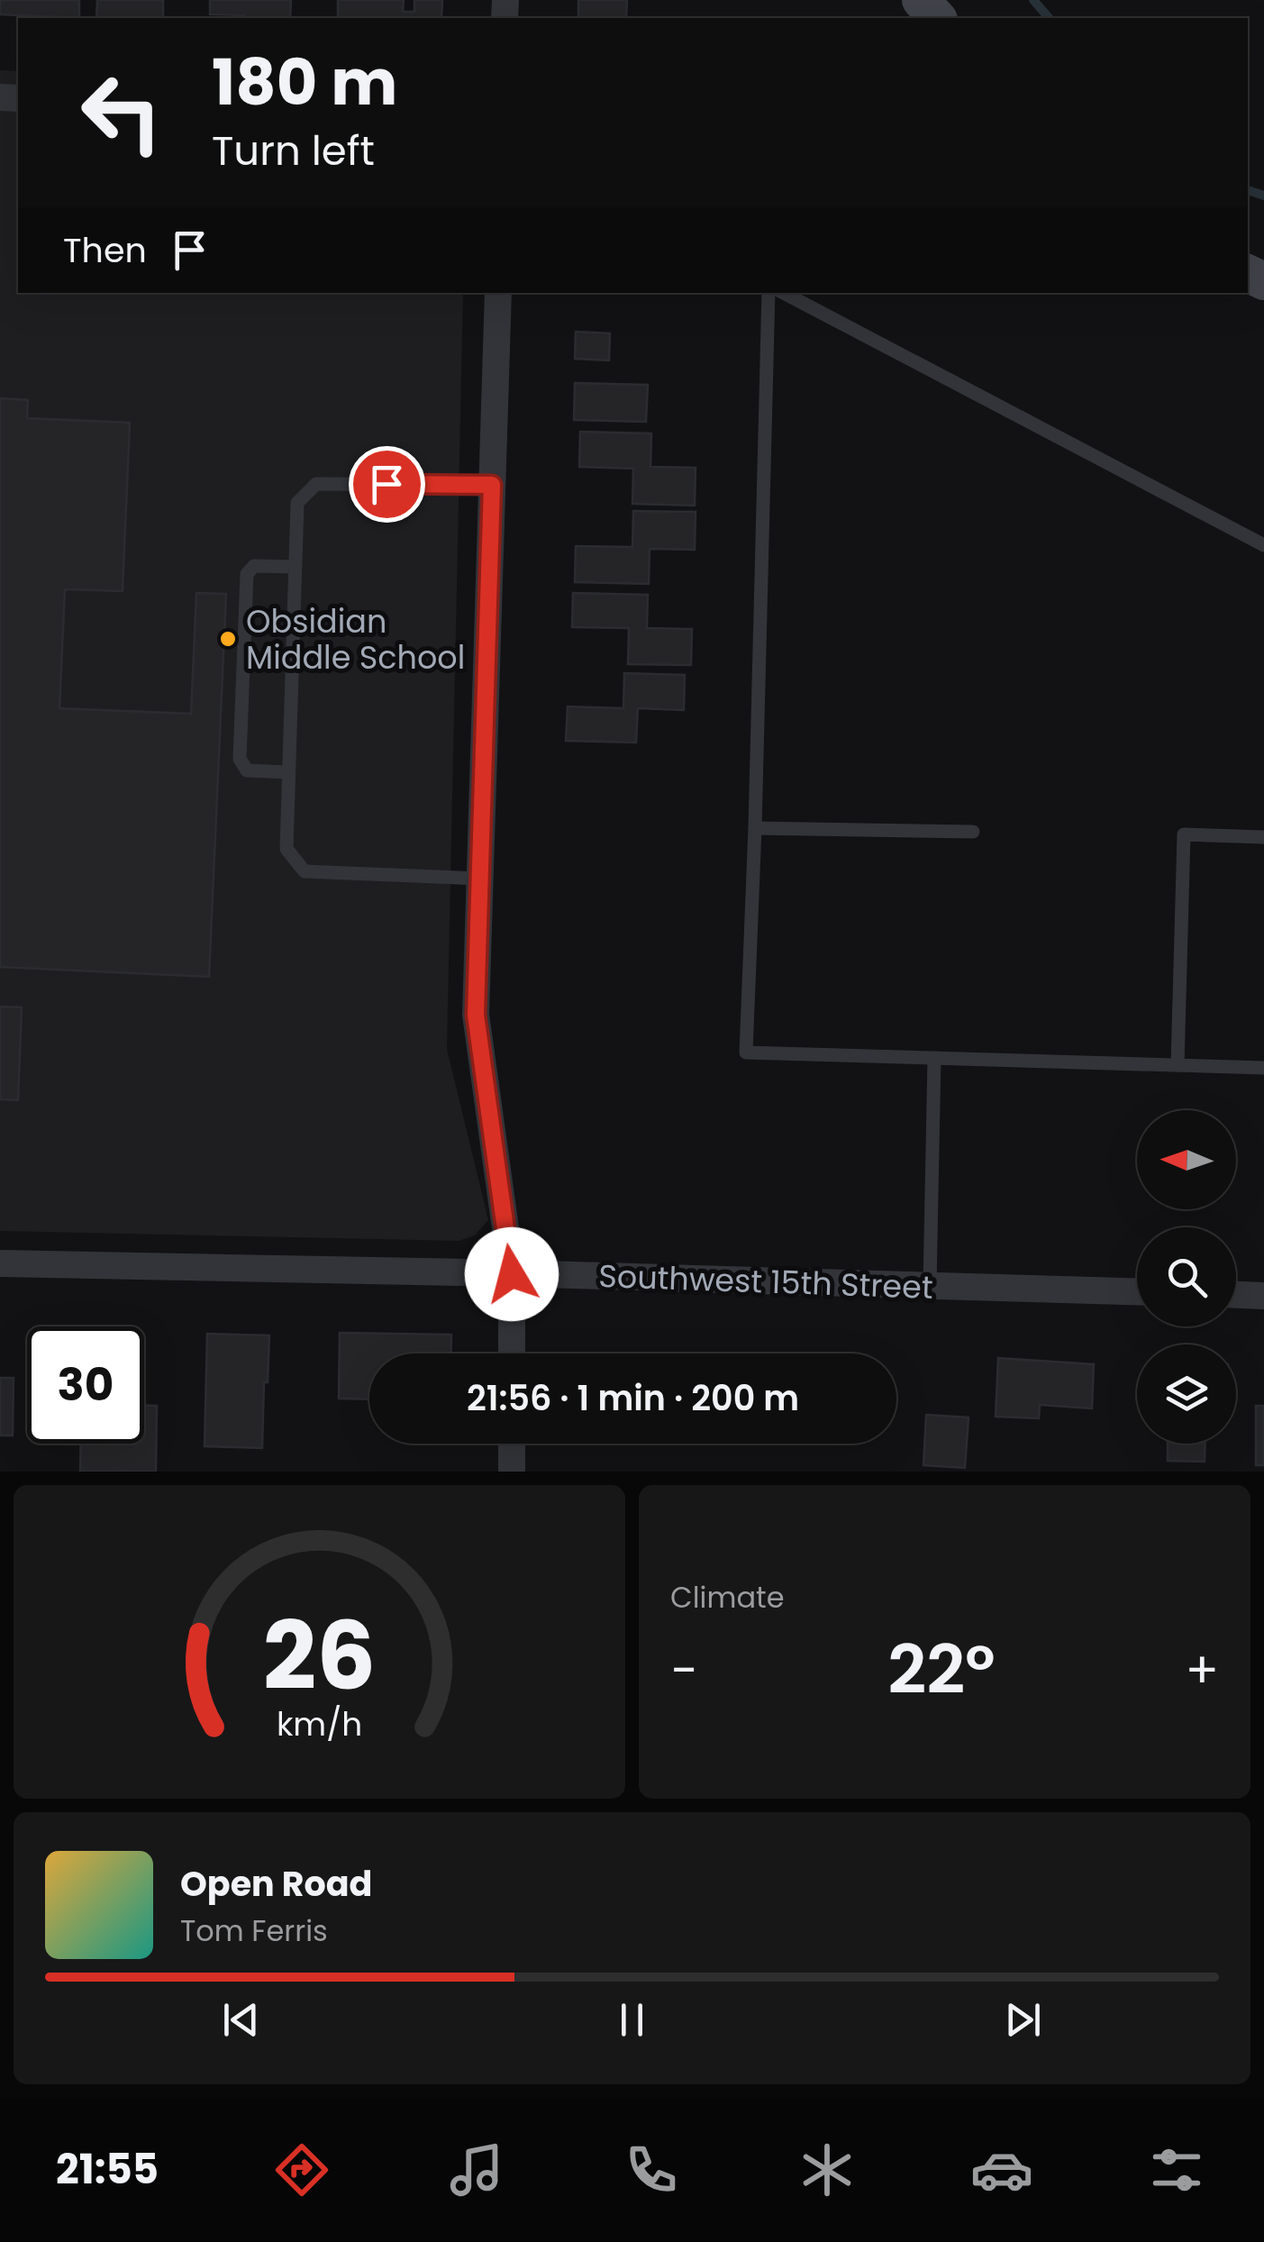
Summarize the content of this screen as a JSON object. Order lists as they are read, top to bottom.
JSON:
{
  "streets": {
    "street": ["Southwest 15th Street"]
  },
  "places": ["Obsidian Middle School"],
  "north": "left",
  "page": {
    "turn": ["180 m", "Turn left"],
    "then": "Then",
    "limit": "30",
    "trip": "21:56 · 1 min · 200 m",
    "tile": "Climate",
    "heat": ["−", "22°", "+"],
    "song": ["Open Road", "Tom Ferris"],
    "tabs": "21:55",
    "gauge": ["26", "km/h"]
  }
}
